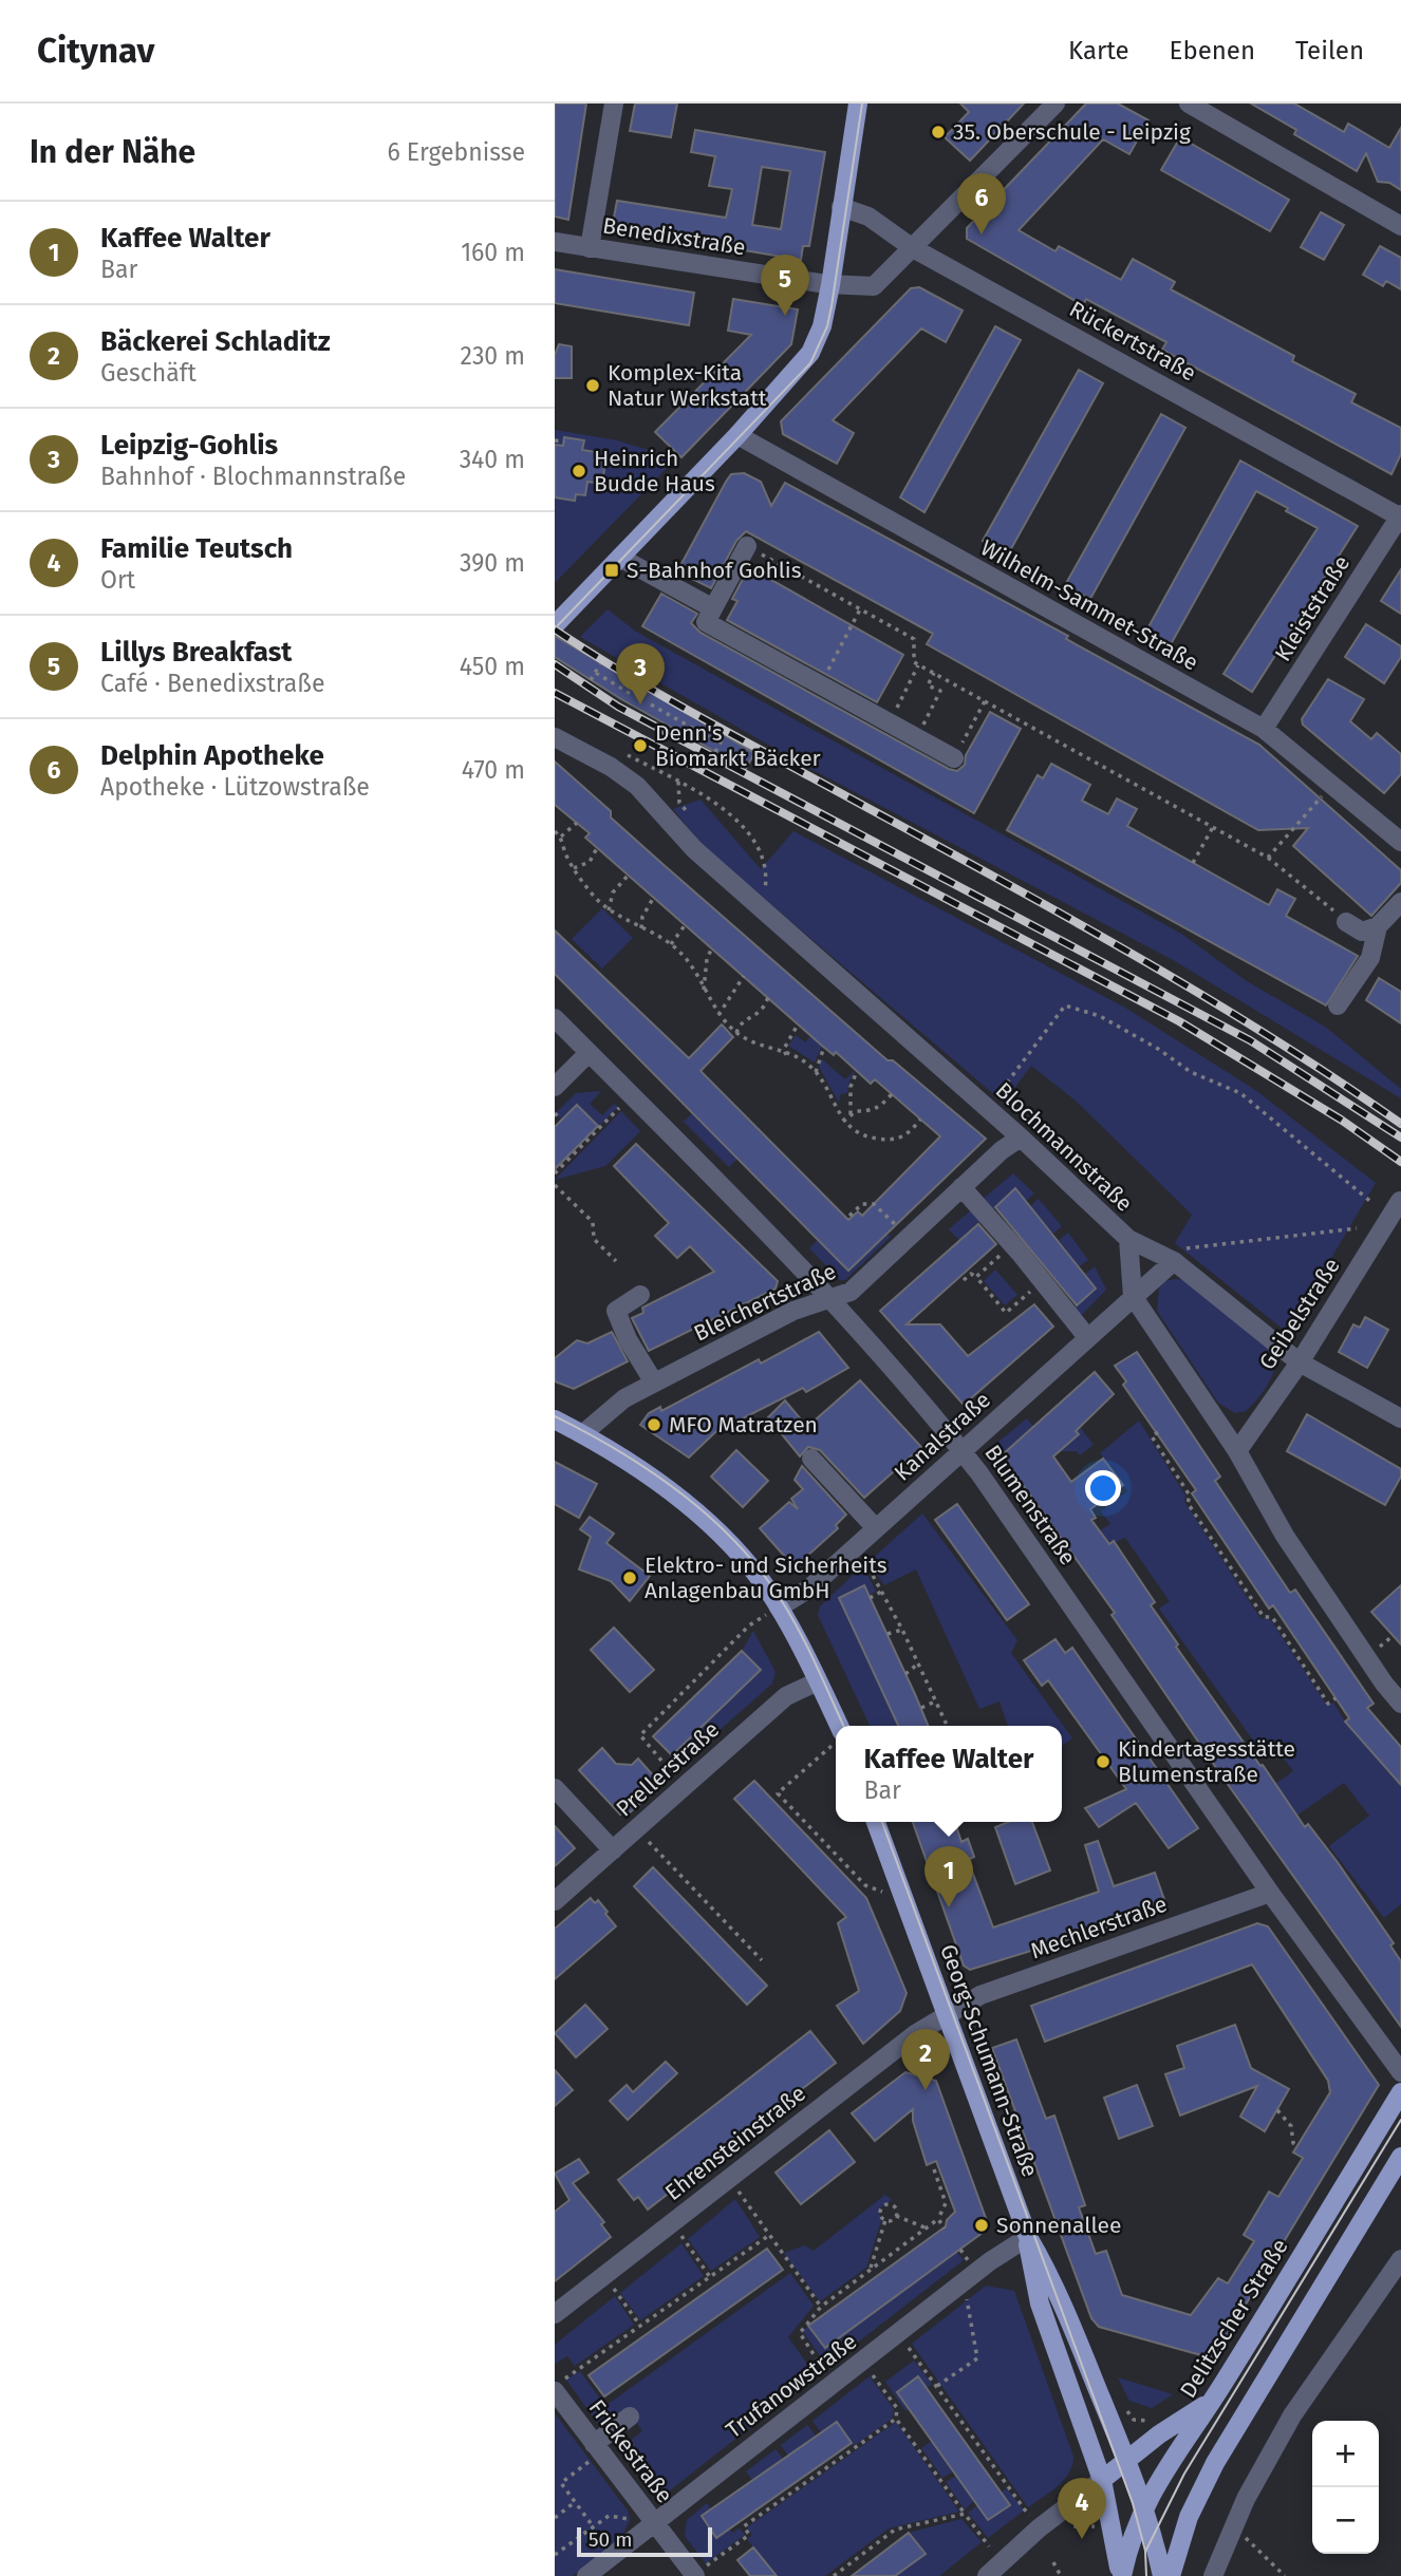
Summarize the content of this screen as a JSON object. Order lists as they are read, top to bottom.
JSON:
{
  "streets": {
    "main road": ["Georg-Schumann-Straße", "Delitzscher Straße"],
    "street": [
      "Benedixstraße",
      "Rückertstraße",
      "Wilhelm-Sammet-Straße",
      "Kleiststraße",
      "Blochmannstraße",
      "Bleichertstraße",
      "Geibelstraße",
      "Kanalstraße",
      "Blumenstraße",
      "Prellerstraße",
      "Mechlerstraße",
      "Ehrensteinstraße",
      "Trufanowstraße",
      "Frickestraße"
    ]
  },
  "crossings": [
    ["Benedixstraße", "Rückertstraße"],
    ["Rückertstraße", "Kleiststraße"],
    ["Wilhelm-Sammet-Straße", "Kleiststraße"],
    ["Blochmannstraße", "Bleichertstraße"],
    ["Blochmannstraße", "Geibelstraße"],
    ["Blochmannstraße", "Kanalstraße"],
    ["Bleichertstraße", "Blumenstraße"],
    ["Kanalstraße", "Blumenstraße"],
    ["Blumenstraße", "Mechlerstraße"],
    ["Mechlerstraße", "Georg-Schumann-Straße"],
    ["Mechlerstraße", "Ehrensteinstraße"],
    ["Georg-Schumann-Straße", "Ehrensteinstraße"],
    ["Georg-Schumann-Straße", "Delitzscher Straße"],
    ["Georg-Schumann-Straße", "Trufanowstraße"],
    ["Trufanowstraße", "Frickestraße"]
  ],
  "places": {
    "other": [
      "35. Oberschule - Leipzig",
      "Komplex-Kita Natur Werkstatt",
      "Heinrich Budde Haus",
      "Denn's Biomarkt Bäcker",
      "MFO Matratzen",
      "Elektro- und Sicherheits Anlagenbau GmbH",
      "Kindertagesstätte Blumenstraße",
      "Sonnenallee"
    ],
    "transit": ["S-Bahnhof Gohlis"]
  },
  "scale_bar": "50 m",
  "page": {
    "header": "Citynav",
    "nav": ["Karte", "Ebenen", "Teilen"],
    "heading": ["In der Nähe", "6 Ergebnisse"],
    "pins": [
      "6",
      "5",
      "3",
      "1",
      "2",
      "4"
    ],
    "list": [
      {
        "mark": "1",
        "name": "Kaffee Walter",
        "note": "Bar",
        "value": "160 m"
      },
      {
        "mark": "2",
        "name": "Bäckerei Schladitz",
        "note": "Geschäft",
        "value": "230 m"
      },
      {
        "mark": "3",
        "name": "Leipzig-Gohlis",
        "note": "Bahnhof · Blochmannstraße",
        "value": "340 m"
      },
      {
        "mark": "4",
        "name": "Familie Teutsch",
        "note": "Ort",
        "value": "390 m"
      },
      {
        "mark": "5",
        "name": "Lillys Breakfast",
        "note": "Café · Benedixstraße",
        "value": "450 m"
      },
      {
        "mark": "6",
        "name": "Delphin Apotheke",
        "note": "Apotheke · Lützowstraße",
        "value": "470 m"
      }
    ],
    "popup": ["Kaffee Walter", "Bar"],
    "map_buttons": ["+", "−"],
    "scale": "50 m"
  }
}
